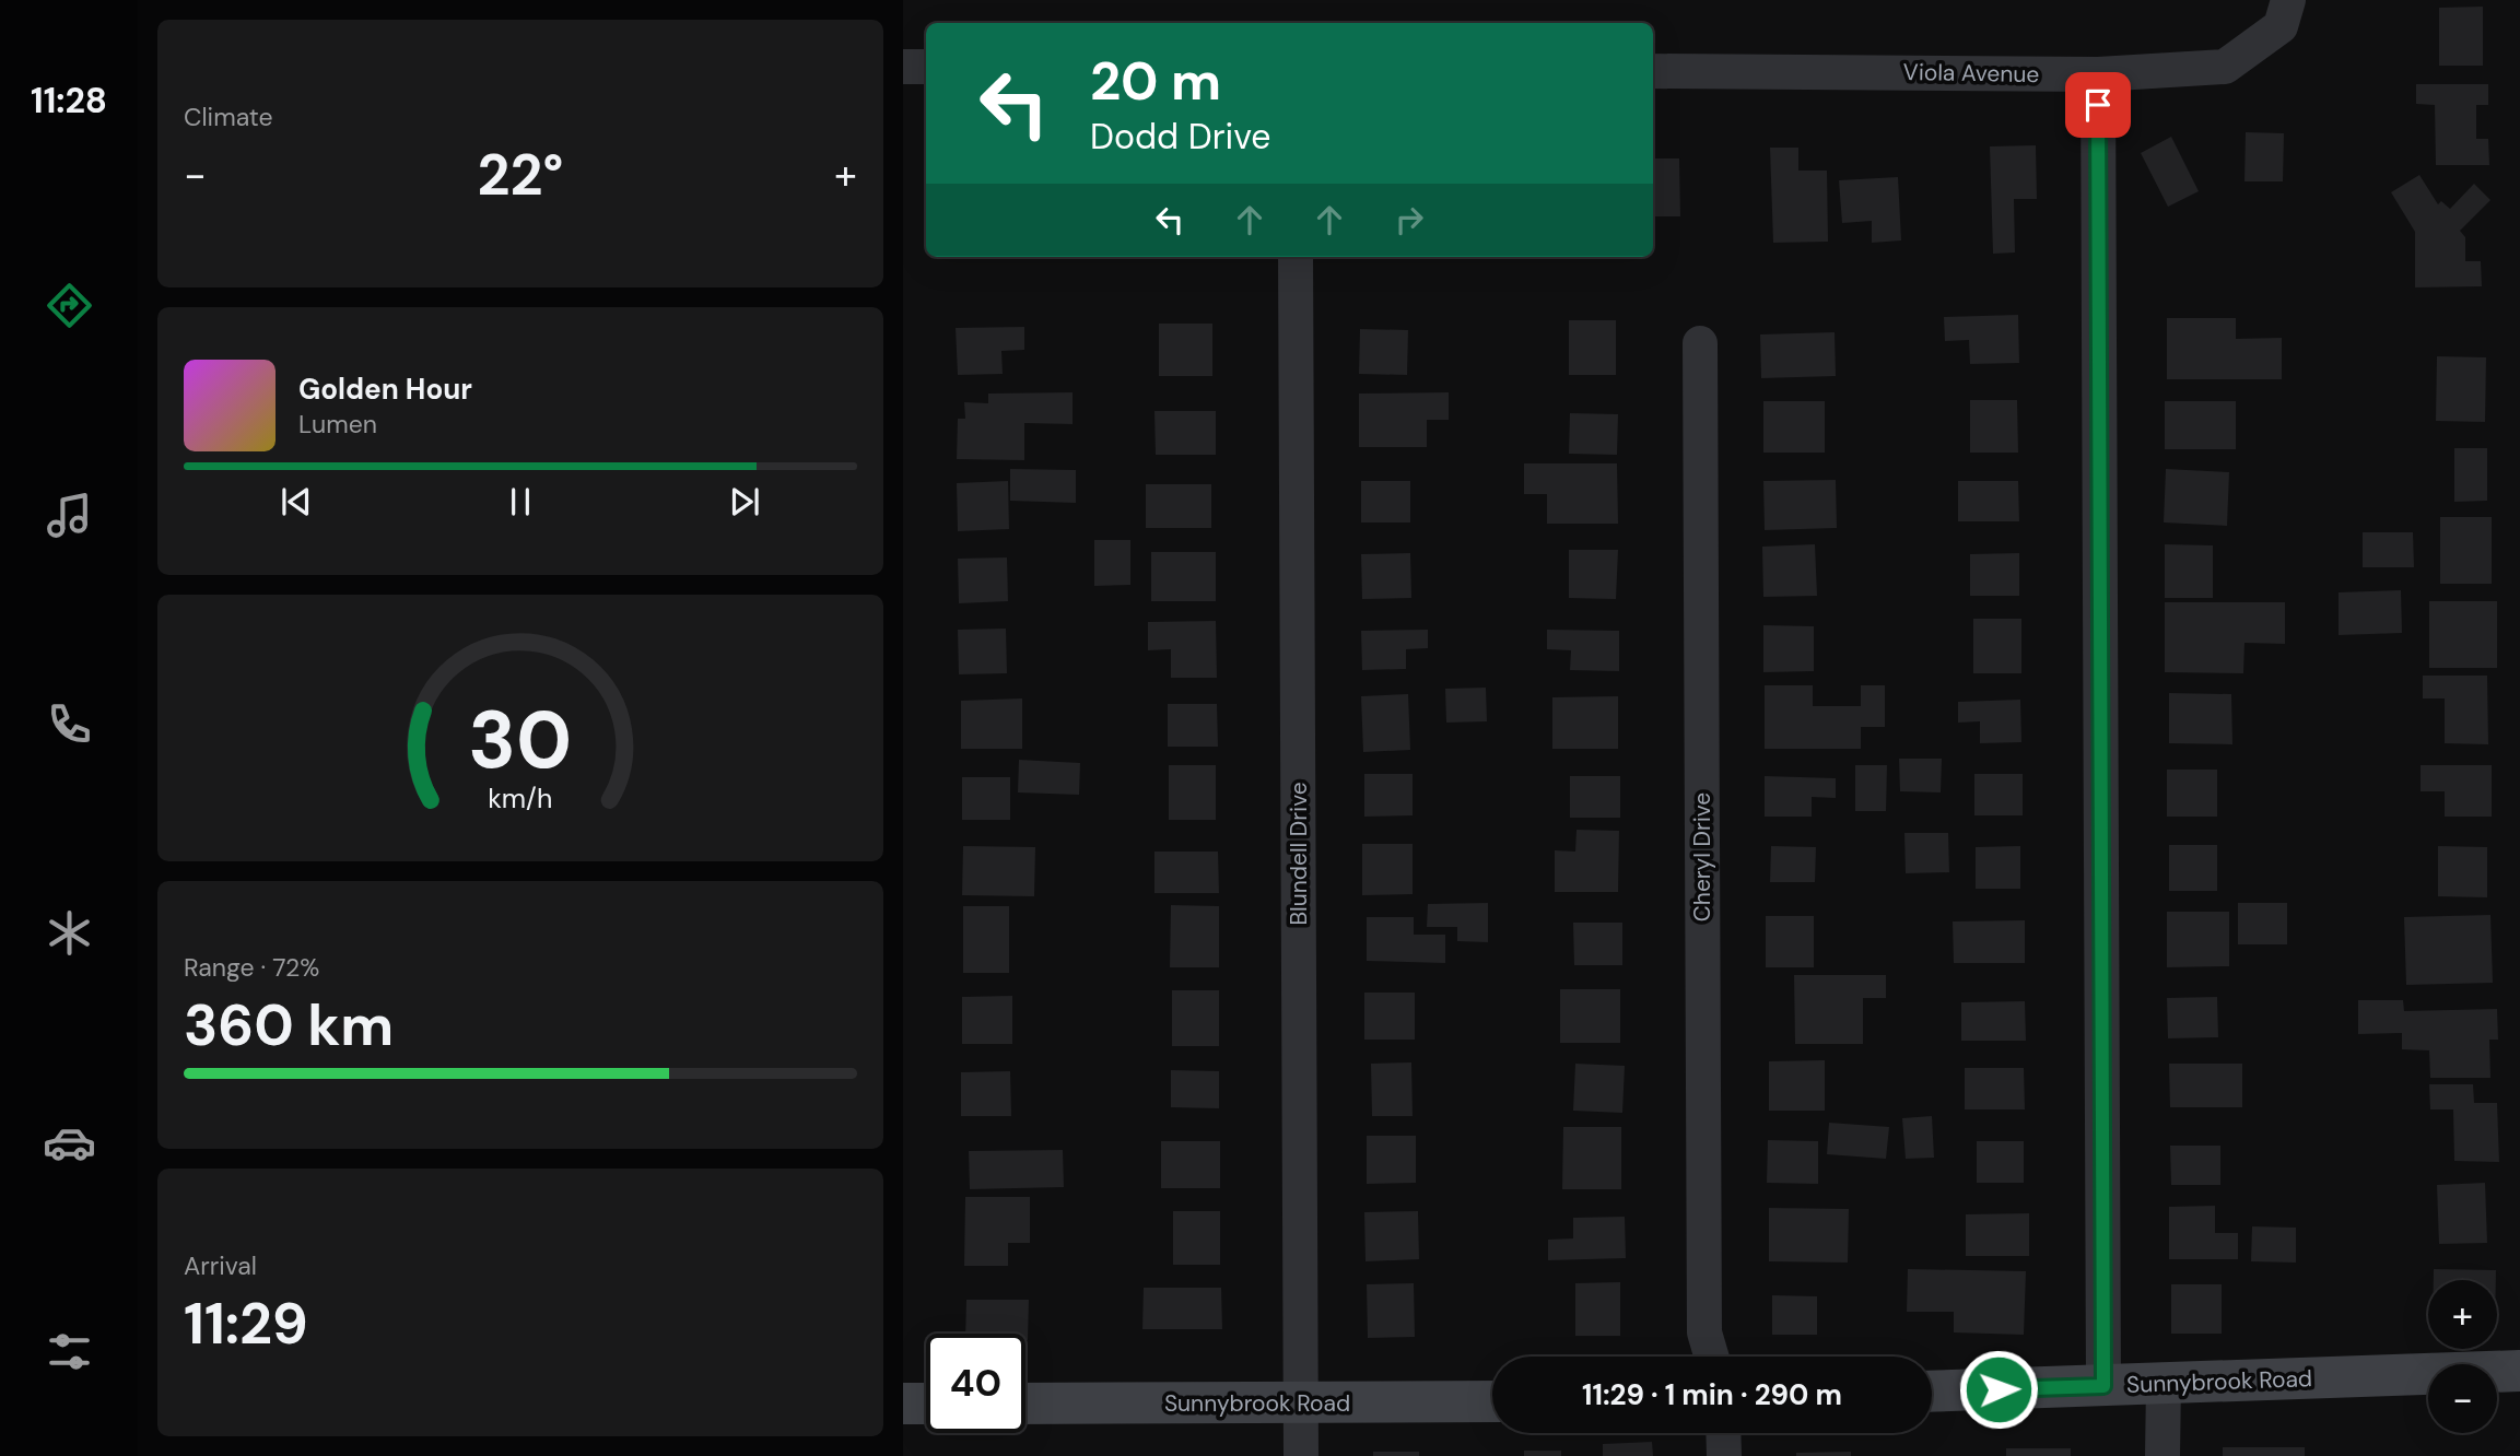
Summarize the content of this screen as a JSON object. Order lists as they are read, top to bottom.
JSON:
{
  "streets": {
    "street": [
      "Viola Avenue",
      "Blundell Drive",
      "Cheryl Drive",
      "Sunnybrook Road"
    ]
  },
  "crossings": [
    ["Blundell Drive", "Sunnybrook Road"]
  ],
  "page": {
    "tabs": "11:28",
    "tile": [
      "Climate",
      ["Range · 72%", "360 km"],
      ["Arrival", "11:29"]
    ],
    "turn": ["20 m", "Dodd Drive"],
    "heat": ["−", "22°", "+"],
    "song": ["Golden Hour", "Lumen"],
    "map_buttons": ["+", "−"],
    "limit": "40",
    "trip": "11:29 · 1 min · 290 m",
    "gauge": ["30", "km/h"]
  }
}
